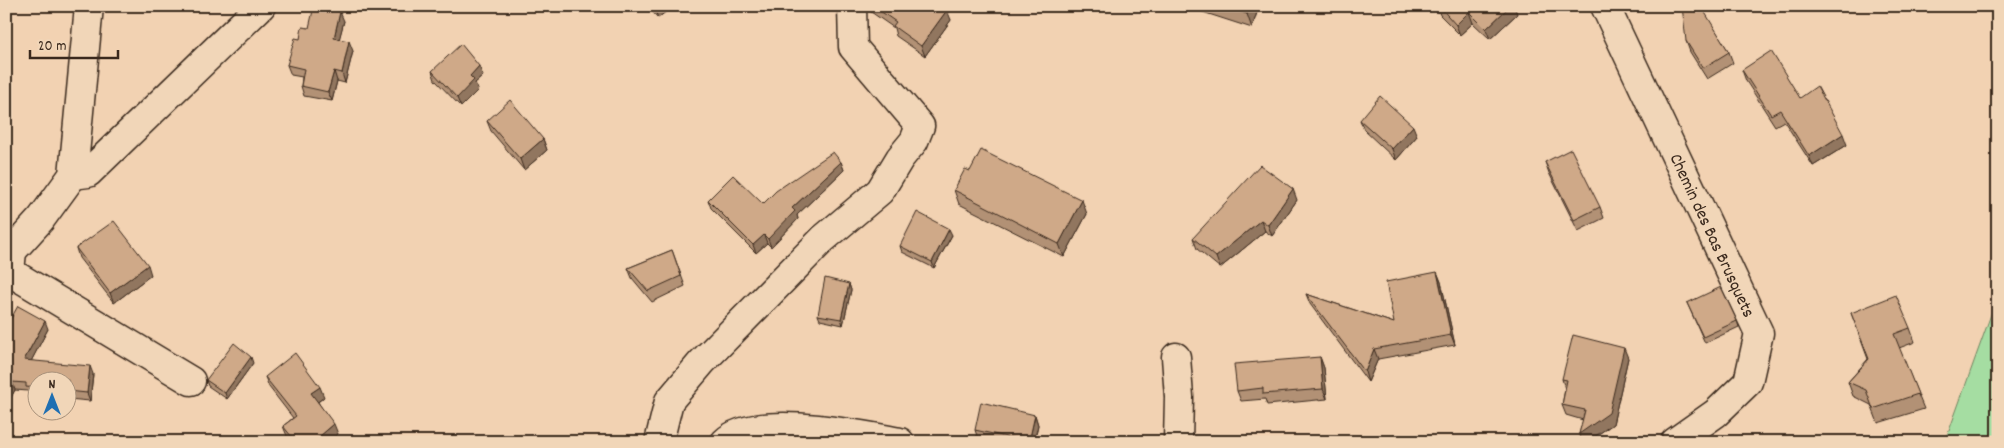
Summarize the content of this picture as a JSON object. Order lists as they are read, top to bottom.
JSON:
{
  "streets": {
    "street": ["Chemin des Bas Brusquets"]
  },
  "scale_bar": "20 m",
  "north": "top"
}
